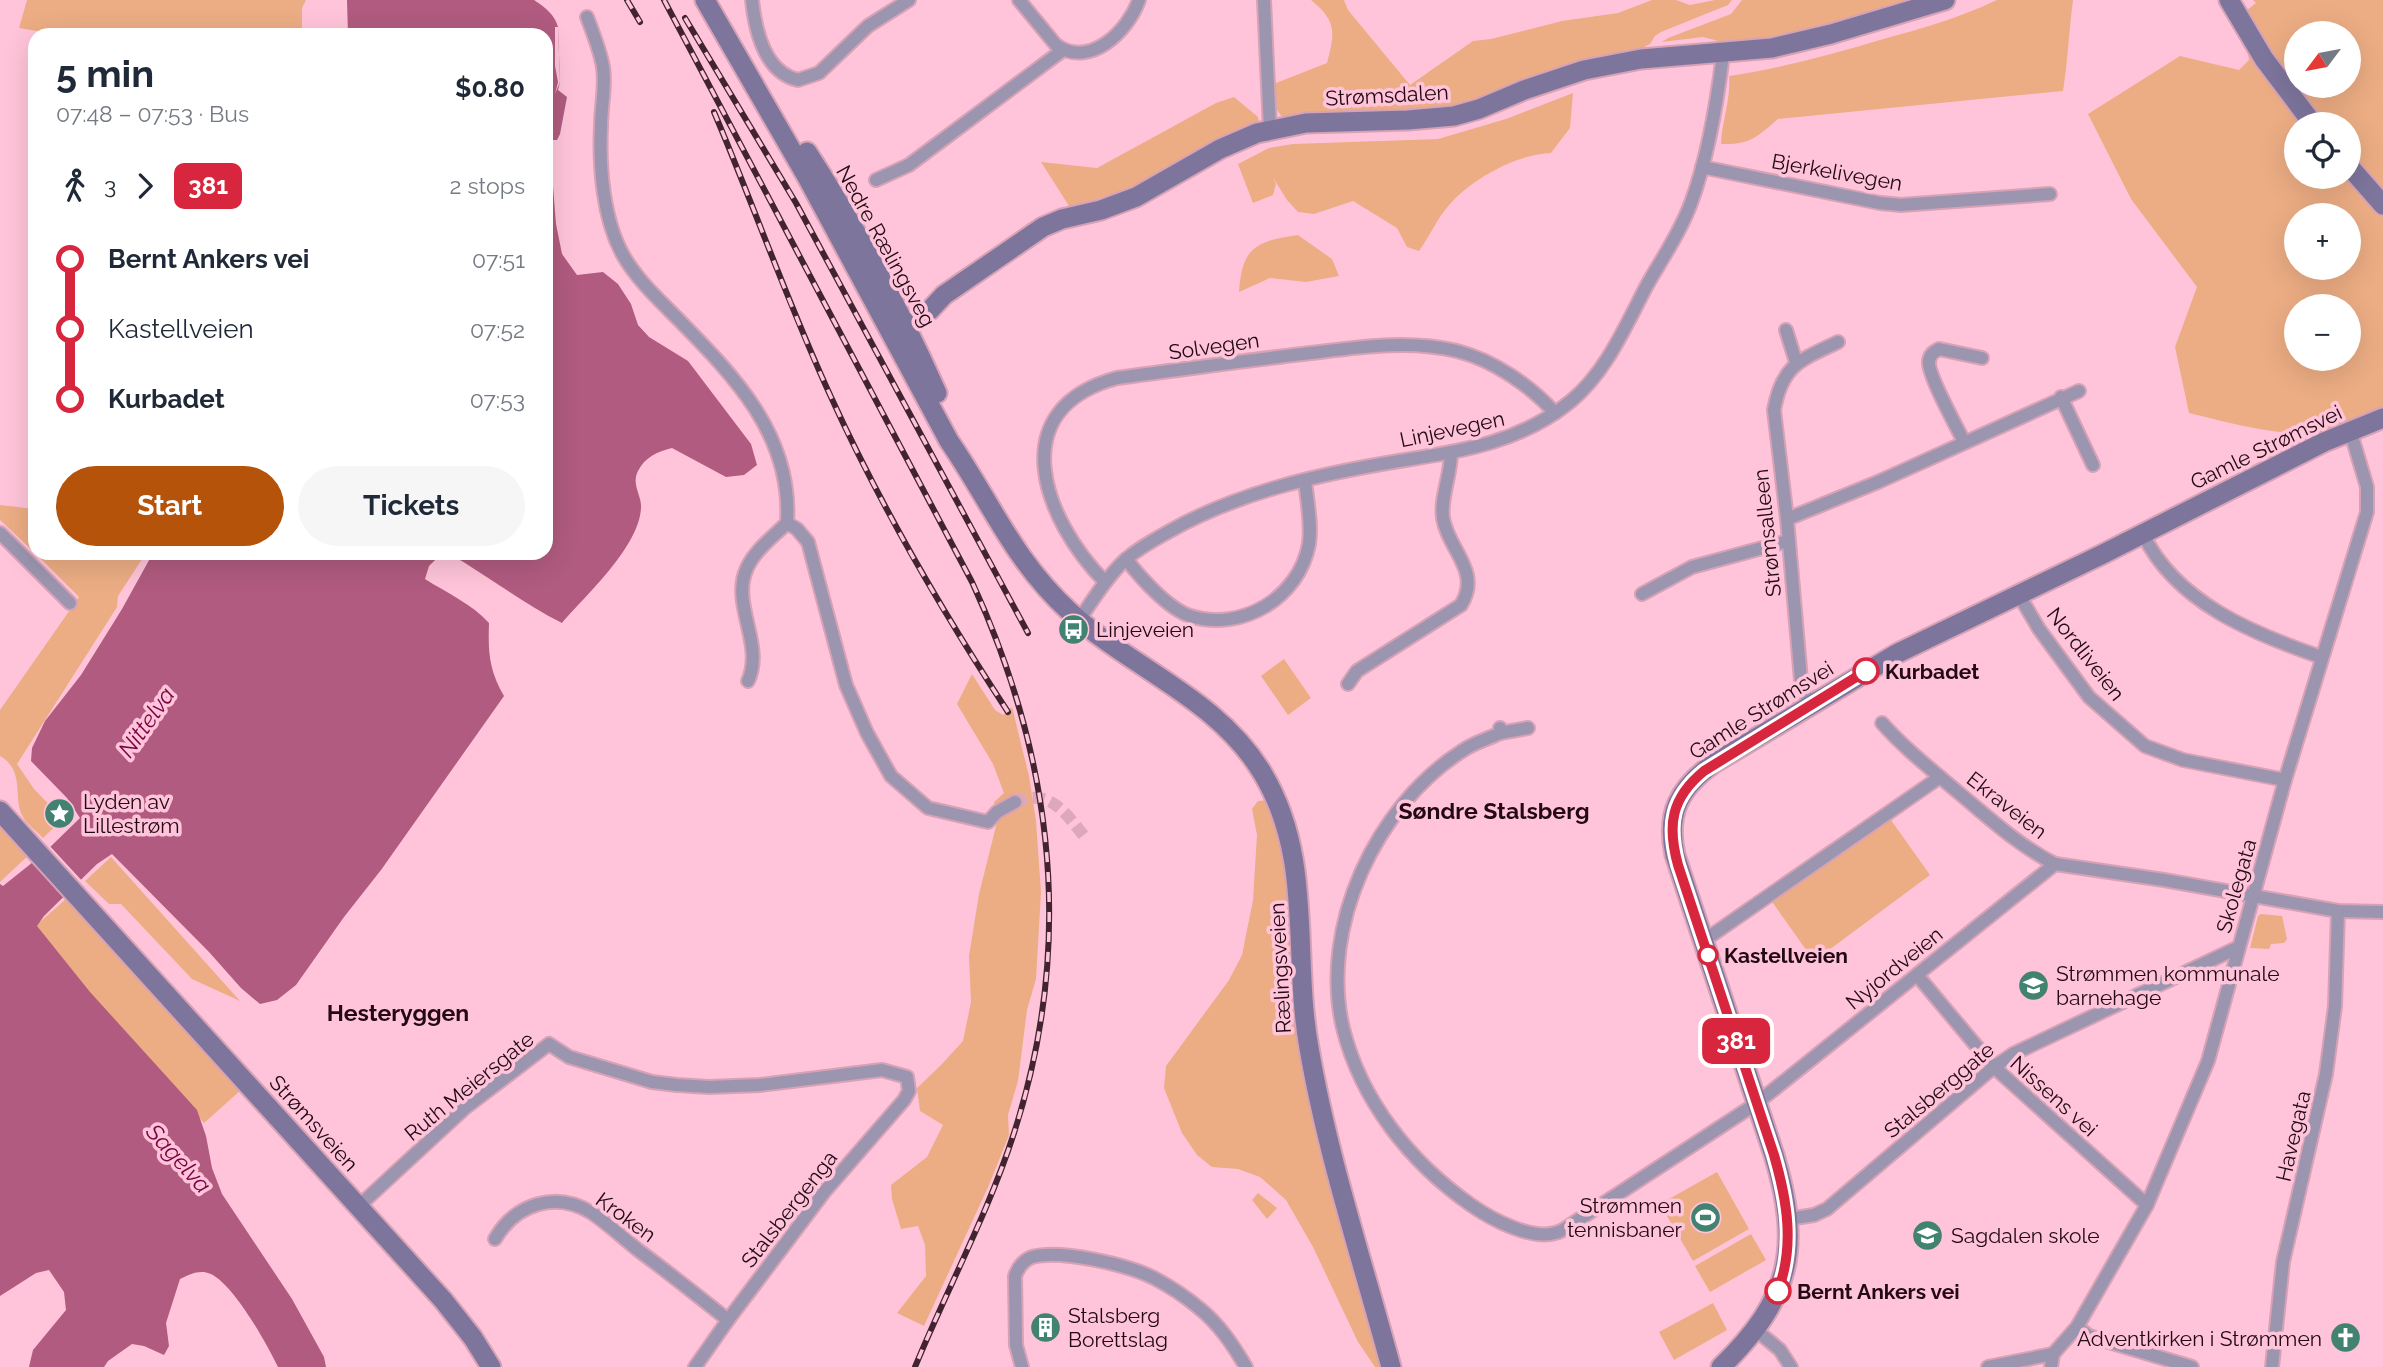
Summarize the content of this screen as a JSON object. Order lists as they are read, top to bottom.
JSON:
{
  "streets": {
    "main road": [
      "Strømsdalen",
      "Nedre Rælingsveg",
      "Gamle Strømsvei",
      "Rælingsveien",
      "Strømsveien"
    ],
    "street": [
      "Bjerkelivegen",
      "Solvegen",
      "Linjevegen",
      "Strømsalleen",
      "Nordliveien",
      "Ekraveien",
      "Skolegata",
      "Nyjordveien",
      "Ruth Meiersgate",
      "Stalsberggate",
      "Nissens vei",
      "Havegata",
      "Stalsbergenga",
      "Kroken"
    ]
  },
  "crossings": [
    ["Strømsdalen", "Nedre Rælingsveg"],
    ["Strømsdalen", "Linjevegen"],
    ["Bjerkelivegen", "Linjevegen"],
    ["Nedre Rælingsveg", "Linjevegen"],
    ["Nedre Rælingsveg", "Rælingsveien"],
    ["Solvegen", "Linjevegen"],
    ["Gamle Strømsvei", "Strømsalleen"],
    ["Gamle Strømsvei", "Nordliveien"],
    ["Gamle Strømsvei", "Skolegata"],
    ["Gamle Strømsvei", "Nyjordveien"],
    ["Gamle Strømsvei", "Stalsberggate"],
    ["Nordliveien", "Skolegata"],
    ["Ekraveien", "Skolegata"],
    ["Ekraveien", "Nyjordveien"],
    ["Ekraveien", "Havegata"],
    ["Skolegata", "Stalsberggate"],
    ["Skolegata", "Nissens vei"],
    ["Nyjordveien", "Nissens vei"],
    ["Ruth Meiersgate", "Strømsveien"],
    ["Ruth Meiersgate", "Stalsbergenga"],
    ["Stalsberggate", "Nissens vei"],
    ["Stalsbergenga", "Kroken"]
  ],
  "districts": ["Søndre Stalsberg", "Hesteryggen"],
  "water": ["Nittelva", "Sagelva"],
  "places": {
    "bus stop": ["Linjeveien"],
    "other": ["Kurbadet", "Kastellveien", "Bernt Ankers vei"],
    "place": ["Lyden av Lillestrøm"],
    "school or university": ["Strømmen kommunale barnehage", "Sagdalen skole"],
    "sports": ["Strømmen tennisbaner"],
    "building": ["Stalsberg Borettslag"],
    "church": ["Adventkirken i Strømmen"]
  },
  "lines": ["bus line 381"],
  "north": "bottom left",
  "page": {
    "on_map": "381",
    "map_buttons": ["+", "−"],
    "heading": ["5 min", "07:48 – 07:53 · Bus", "$0.80"],
    "legs": ["3", "381", "2 stops"],
    "list": [
      {
        "name": "Bernt Ankers vei",
        "value": "07:51"
      },
      {
        "name": "Kastellveien",
        "value": "07:52"
      },
      {
        "name": "Kurbadet",
        "value": "07:53"
      }
    ],
    "buttons": ["Start", "Tickets"]
  }
}
